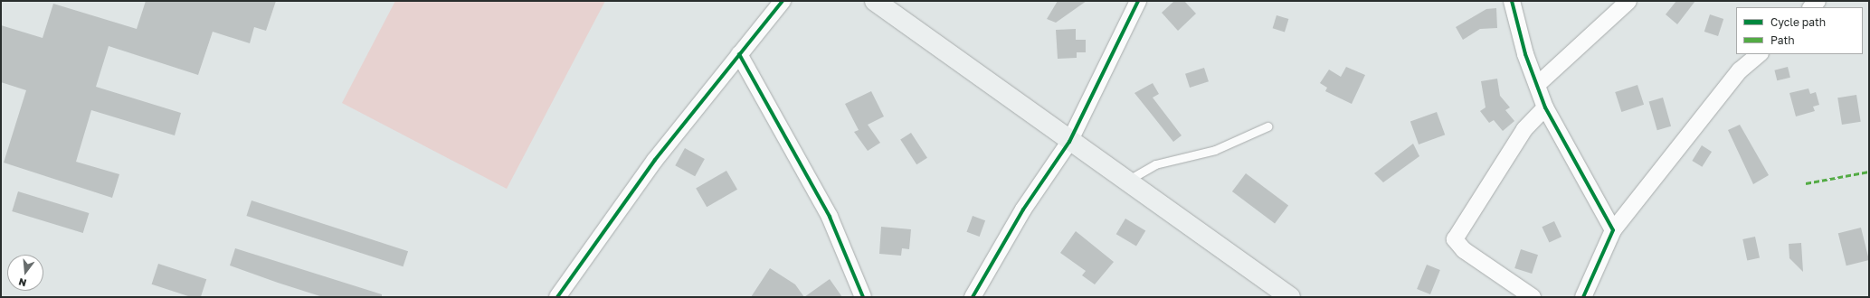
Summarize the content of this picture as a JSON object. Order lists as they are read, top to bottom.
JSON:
{
  "legend": ["Cycle path", "Path"],
  "north": "bottom"
}
